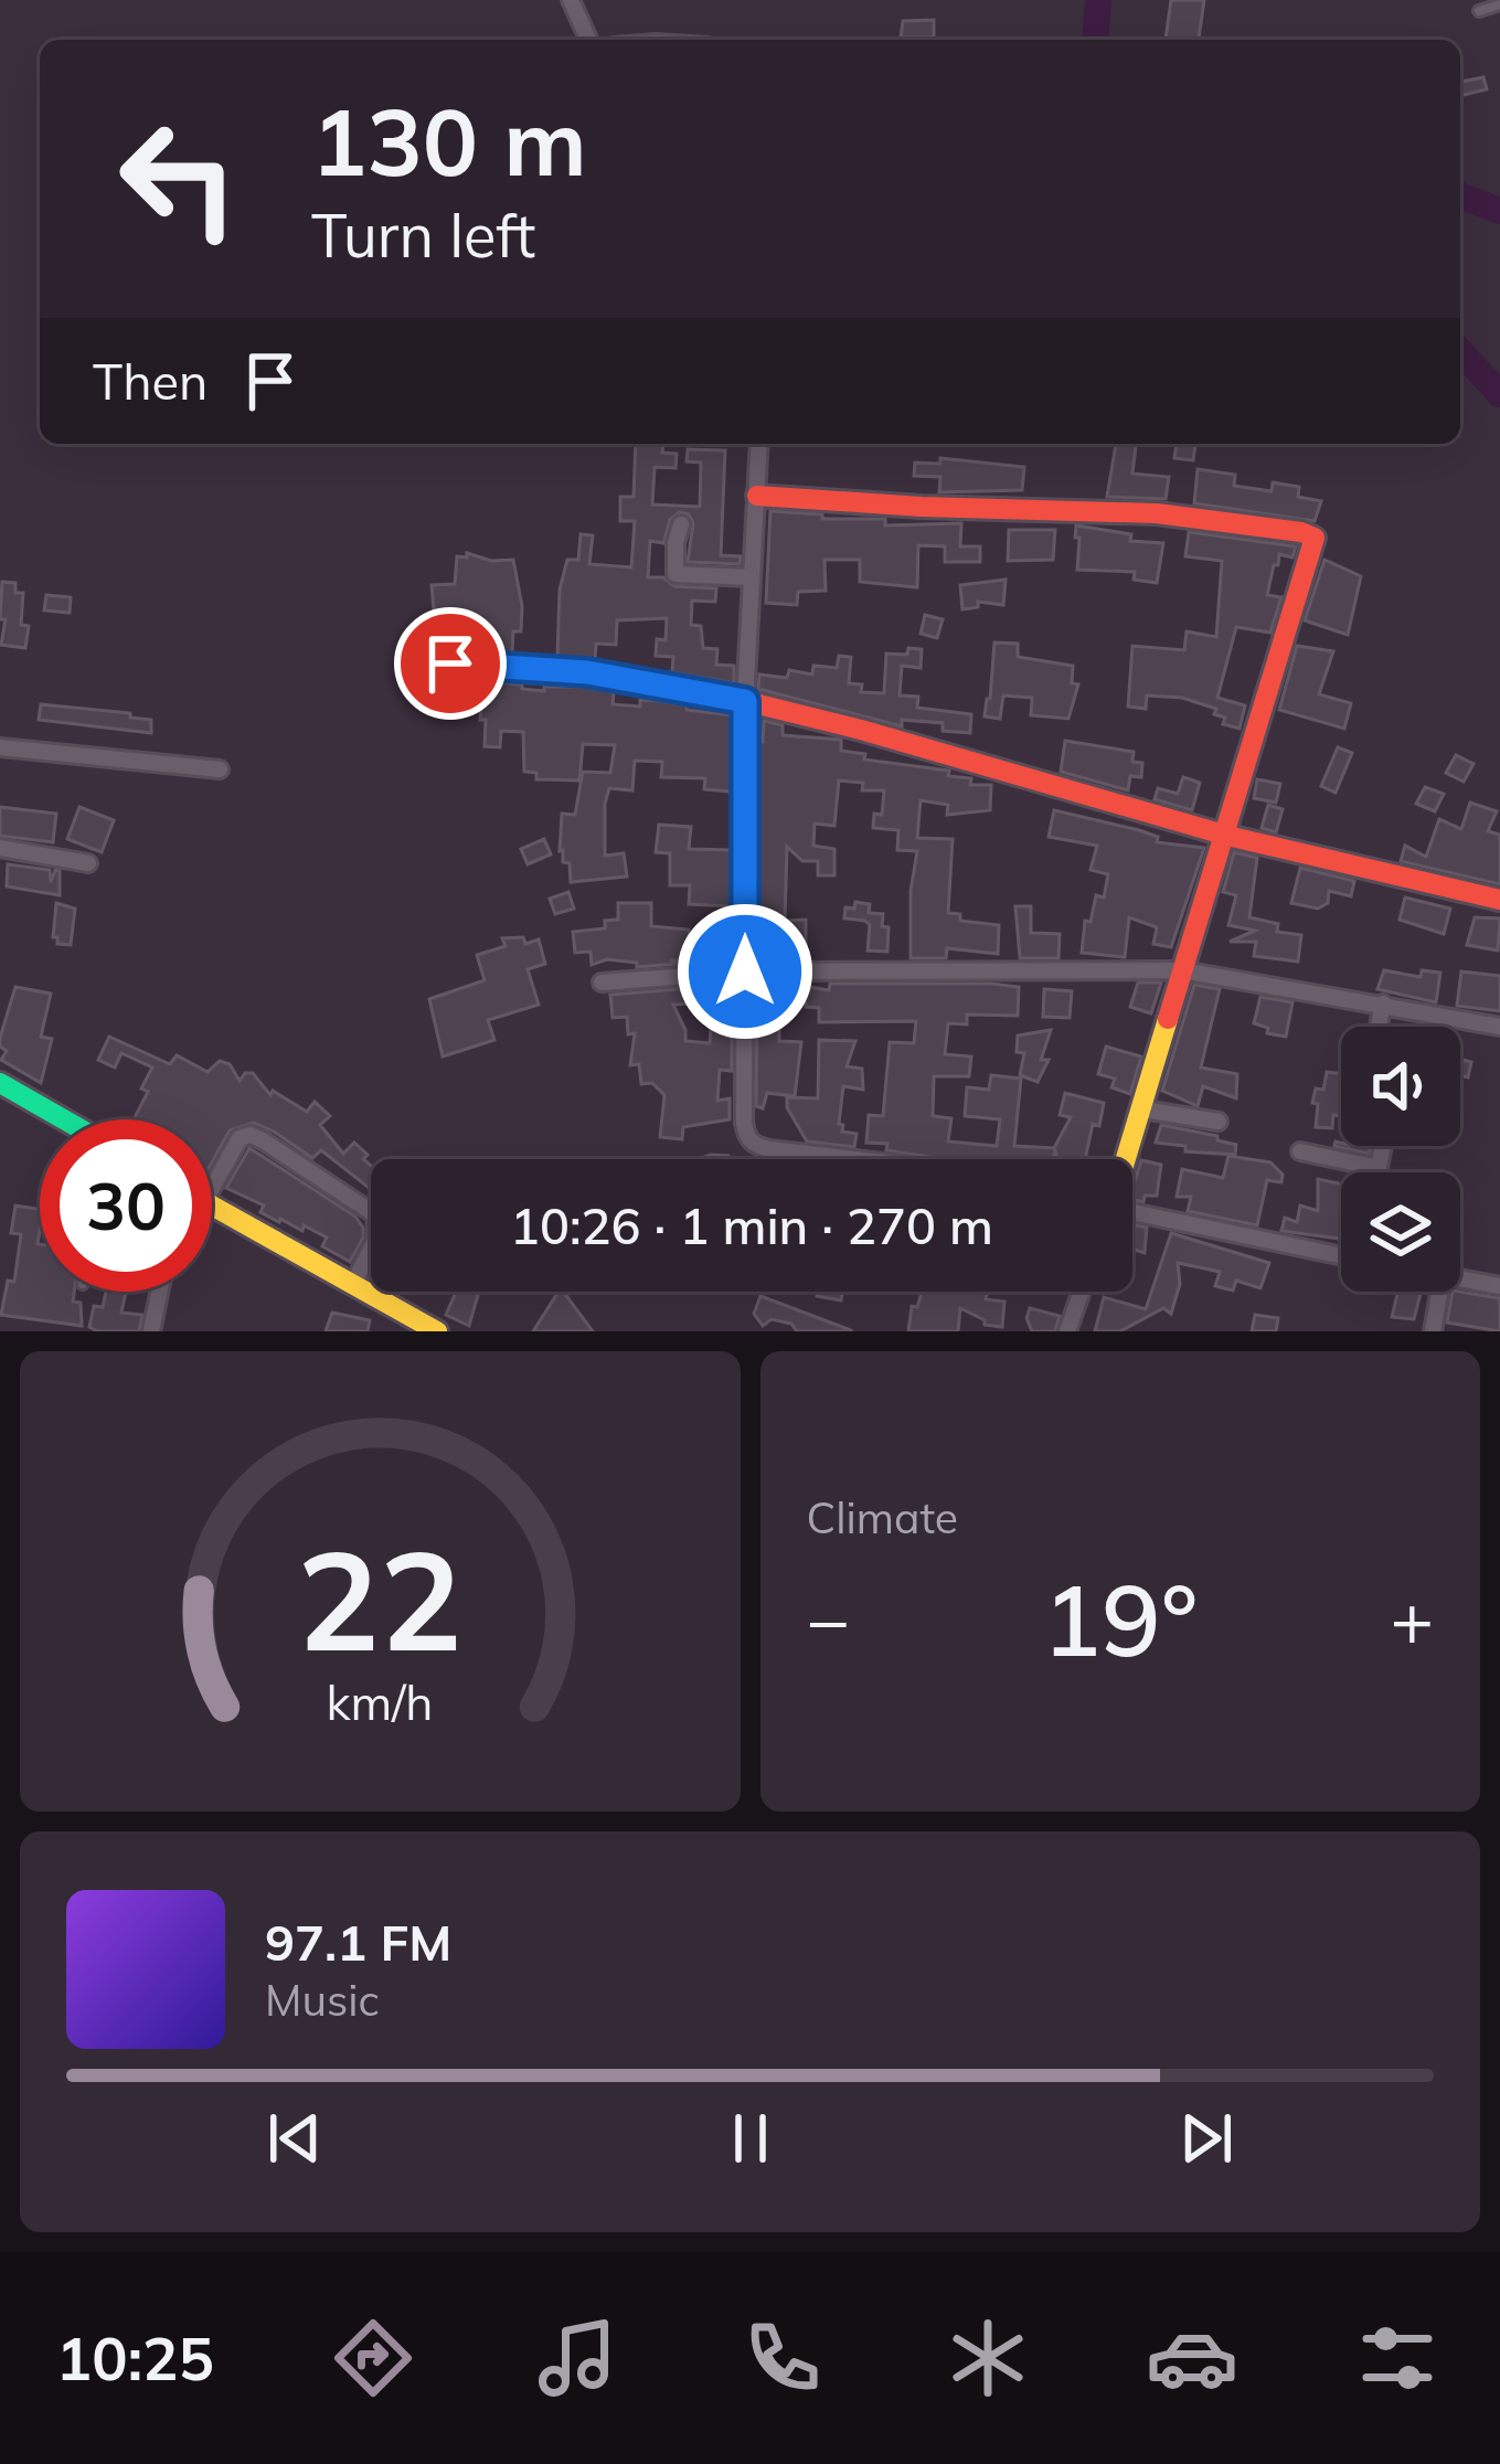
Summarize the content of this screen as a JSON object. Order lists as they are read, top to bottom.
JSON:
{
  "page": {
    "turn": ["130 m", "Turn left"],
    "then": "Then",
    "limit": "30",
    "trip": "10:26 · 1 min · 270 m",
    "tile": "Climate",
    "heat": ["−", "19°", "+"],
    "song": ["97.1 FM", "Music"],
    "tabs": "10:25",
    "gauge": ["22", "km/h"]
  }
}
